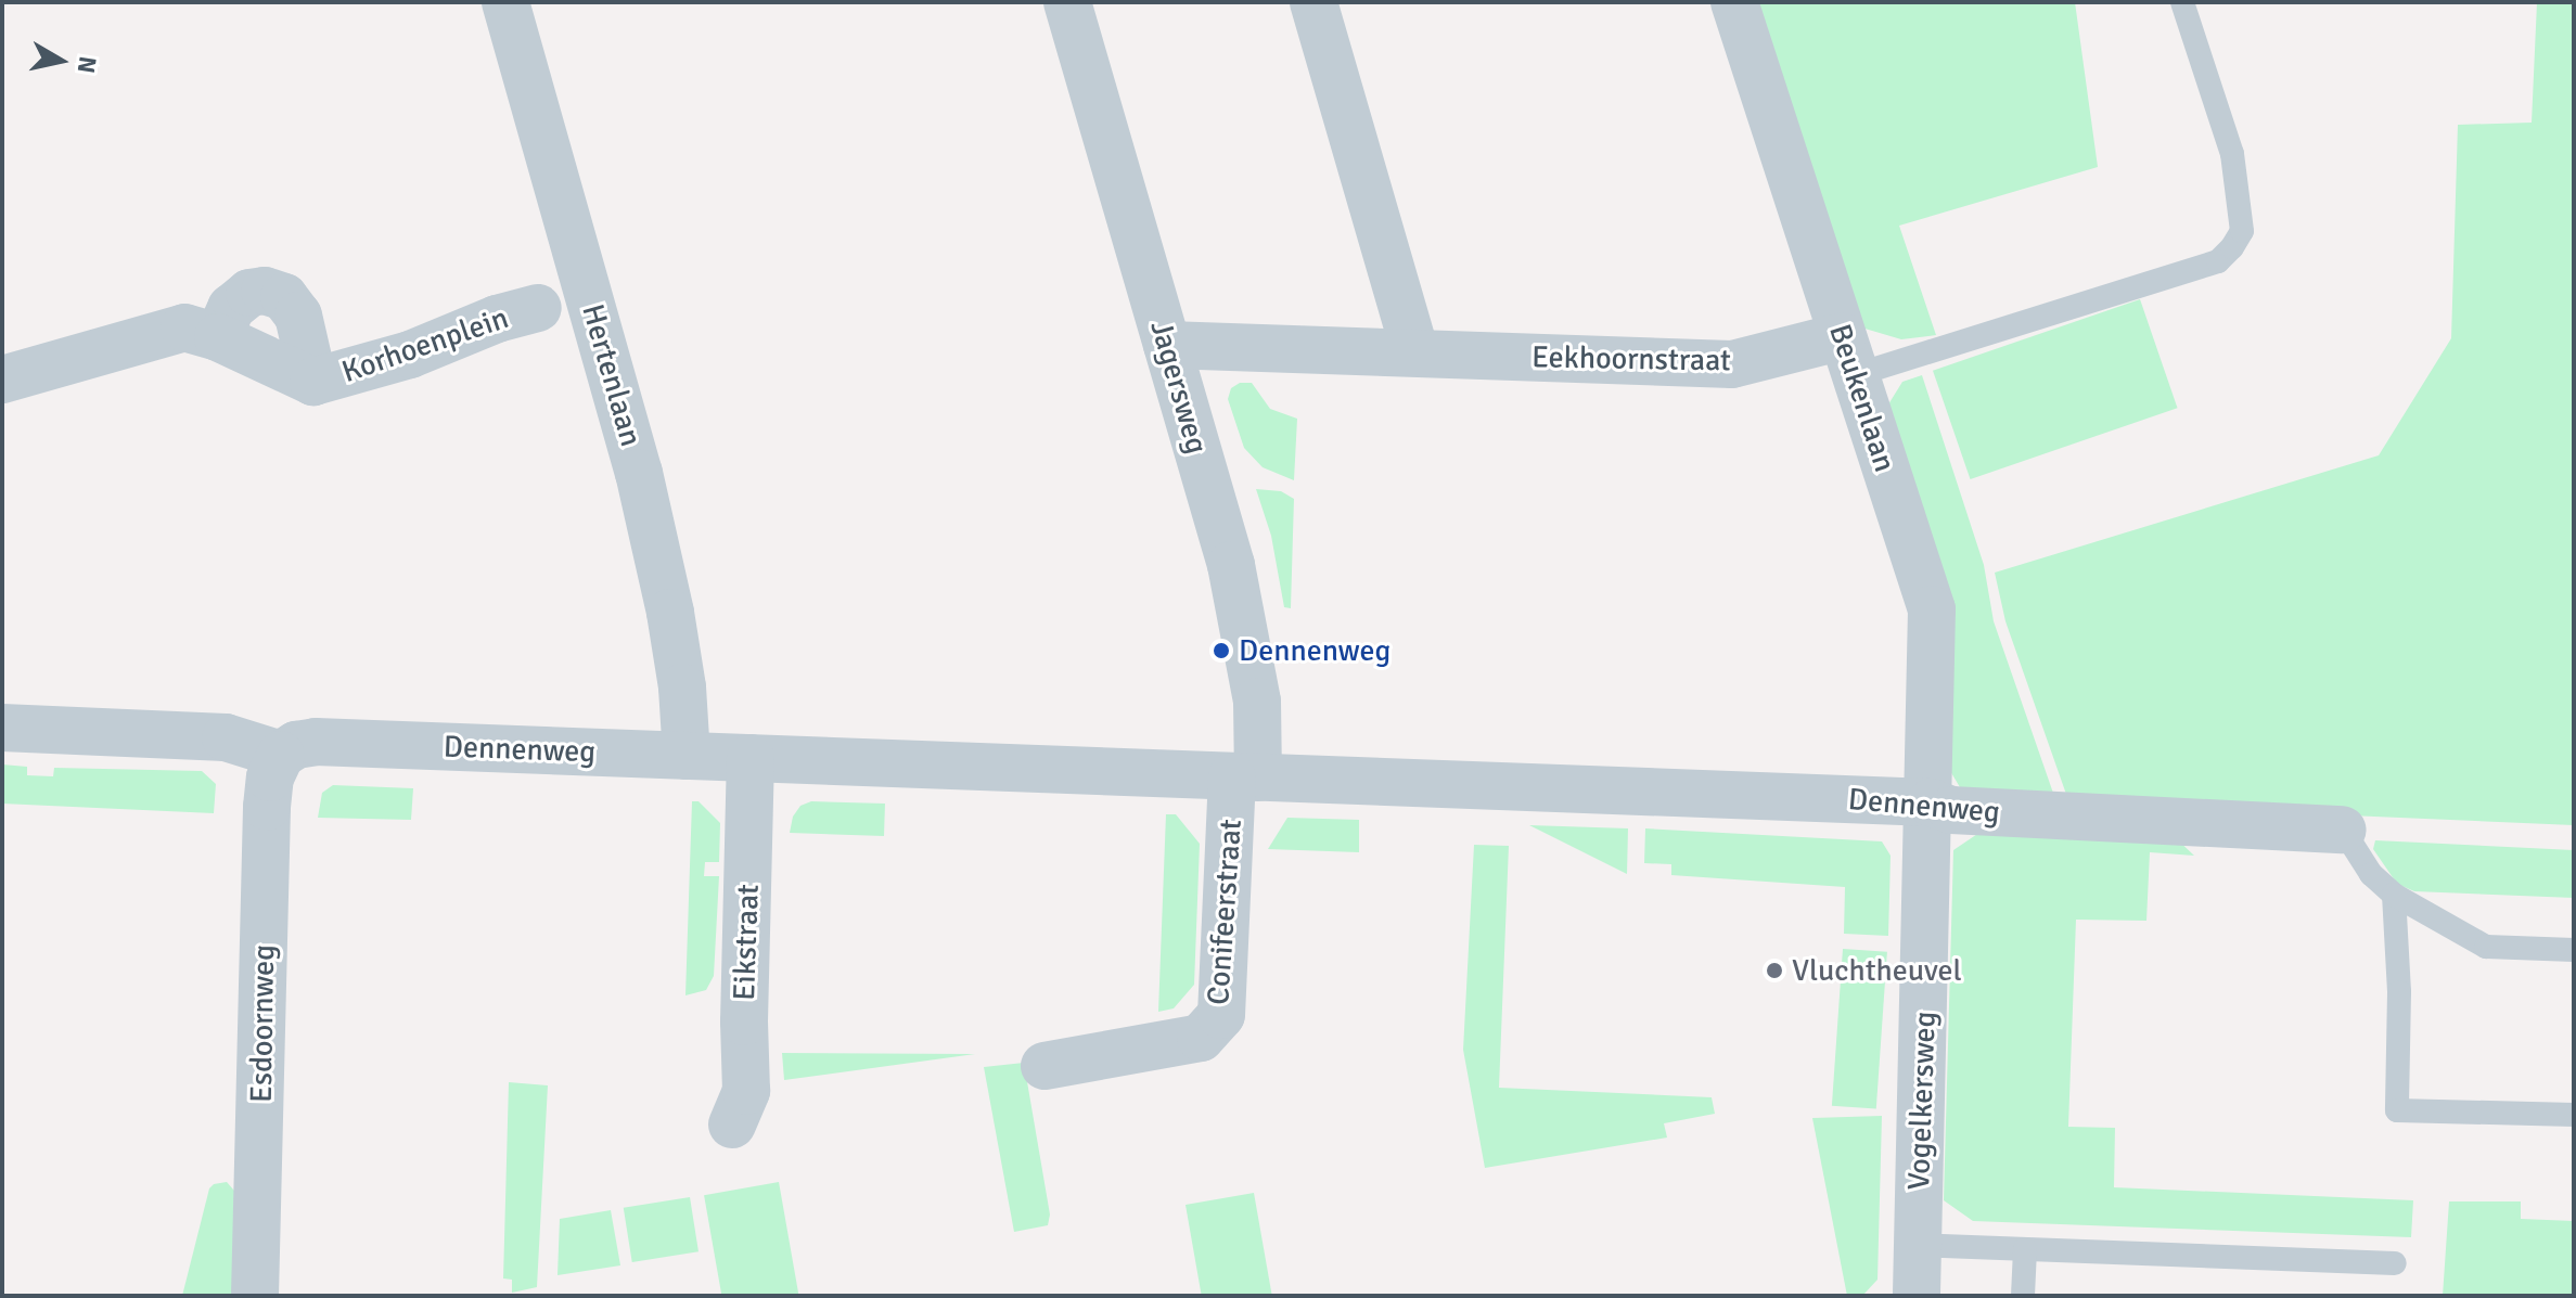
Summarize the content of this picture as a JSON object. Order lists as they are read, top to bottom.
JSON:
{
  "streets": {
    "street": [
      "Korhoenplein",
      "Eekhoornstraat",
      "Hertenlaan",
      "Jagersweg",
      "Beukenlaan",
      "Dennenweg",
      "Conifeerstraat",
      "Eikstraat",
      "Esdoornweg",
      "Vogelkersweg"
    ]
  },
  "crossings": [
    ["Eekhoornstraat", "Jagersweg"],
    ["Eekhoornstraat", "Beukenlaan"],
    ["Hertenlaan", "Dennenweg"],
    ["Jagersweg", "Dennenweg"],
    ["Jagersweg", "Conifeerstraat"],
    ["Beukenlaan", "Dennenweg"],
    ["Beukenlaan", "Vogelkersweg"],
    ["Dennenweg", "Conifeerstraat"],
    ["Dennenweg", "Eikstraat"],
    ["Dennenweg", "Esdoornweg"],
    ["Dennenweg", "Vogelkersweg"]
  ],
  "places": ["Dennenweg", "Vluchtheuvel"],
  "north": "right"
}
